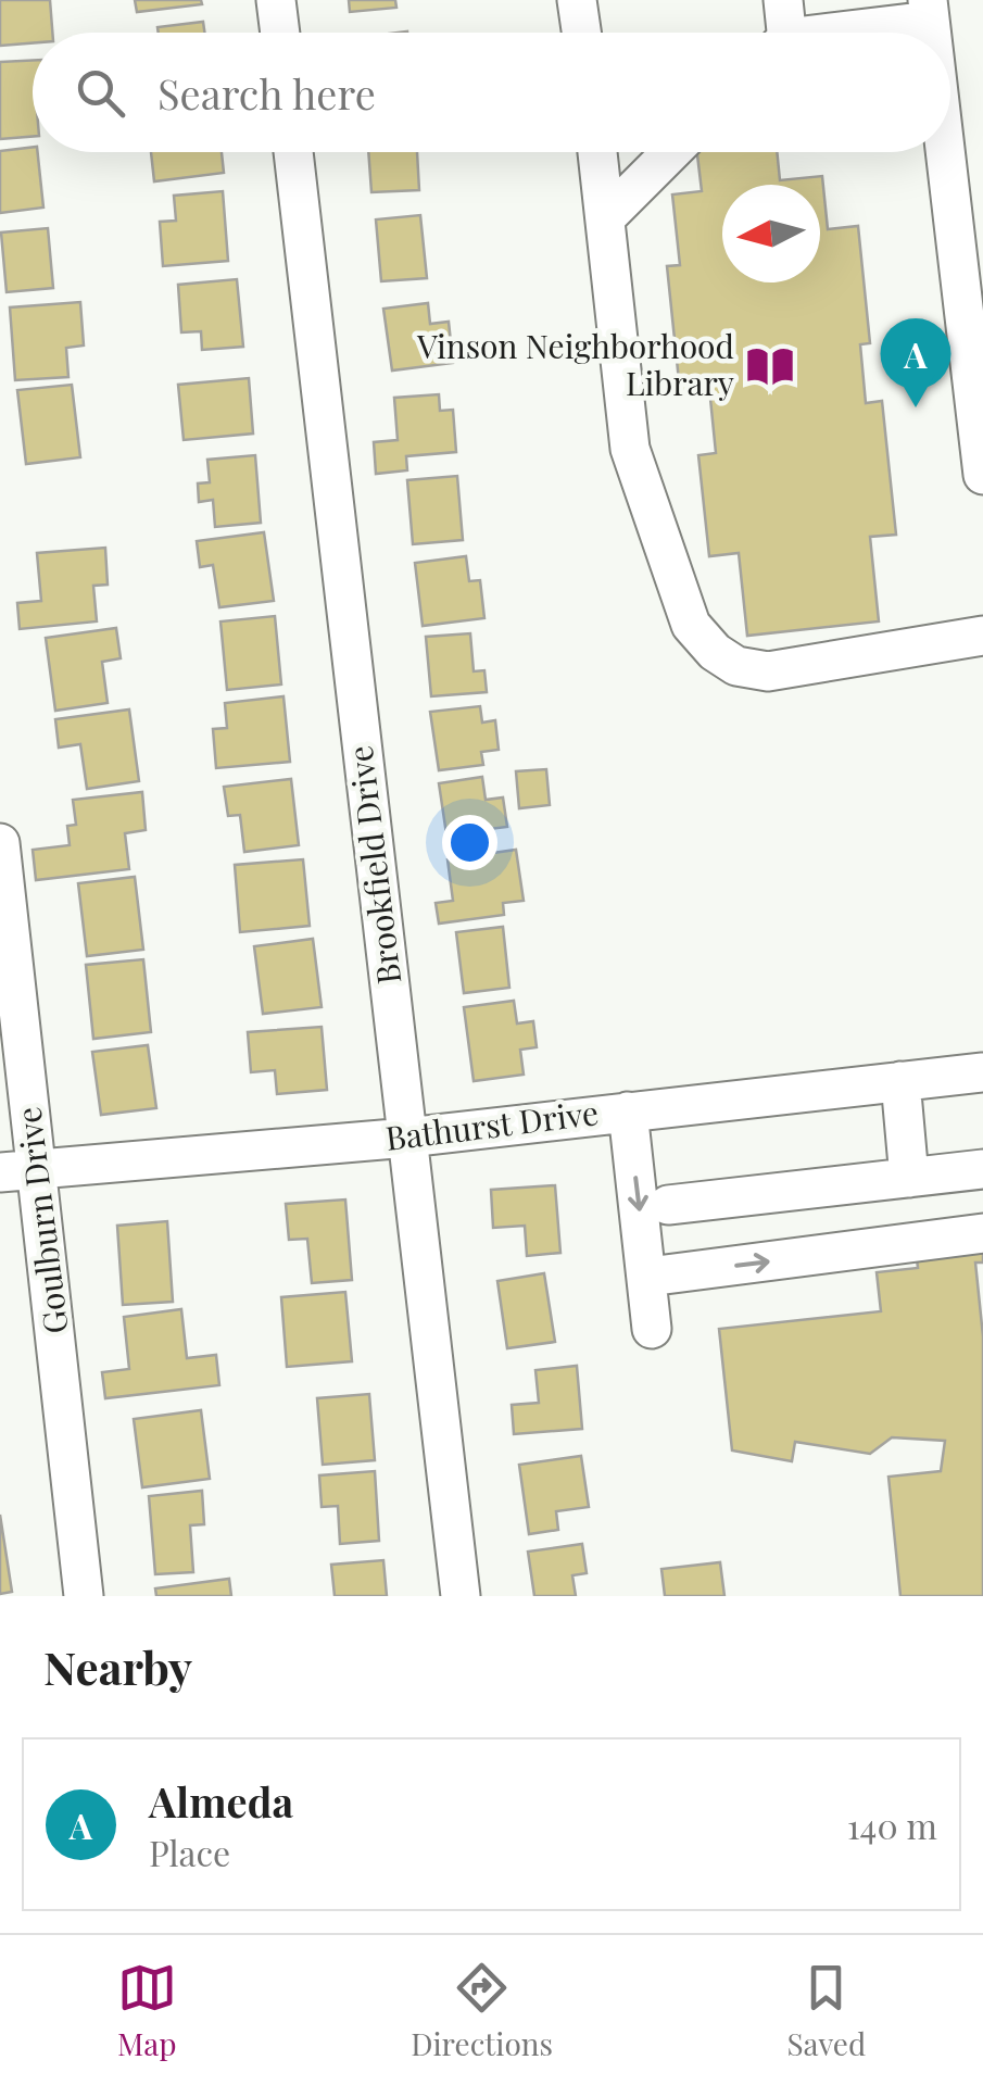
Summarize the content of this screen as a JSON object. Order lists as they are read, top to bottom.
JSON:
{
  "streets": {
    "street": ["Brookfield Drive", "Bathurst Drive", "Goulburn Drive"]
  },
  "crossings": [
    ["Brookfield Drive", "Bathurst Drive"],
    ["Bathurst Drive", "Goulburn Drive"]
  ],
  "places": {
    "library": ["Vinson Neighborhood Library"]
  },
  "north": "left",
  "page": {
    "search": "Search here",
    "pins": "A",
    "heading": "Nearby",
    "list": [
      {
        "mark": "A",
        "name": "Almeda",
        "note": "Place",
        "value": "140 m"
      }
    ],
    "nav": ["Map", "Directions", "Saved"]
  }
}
